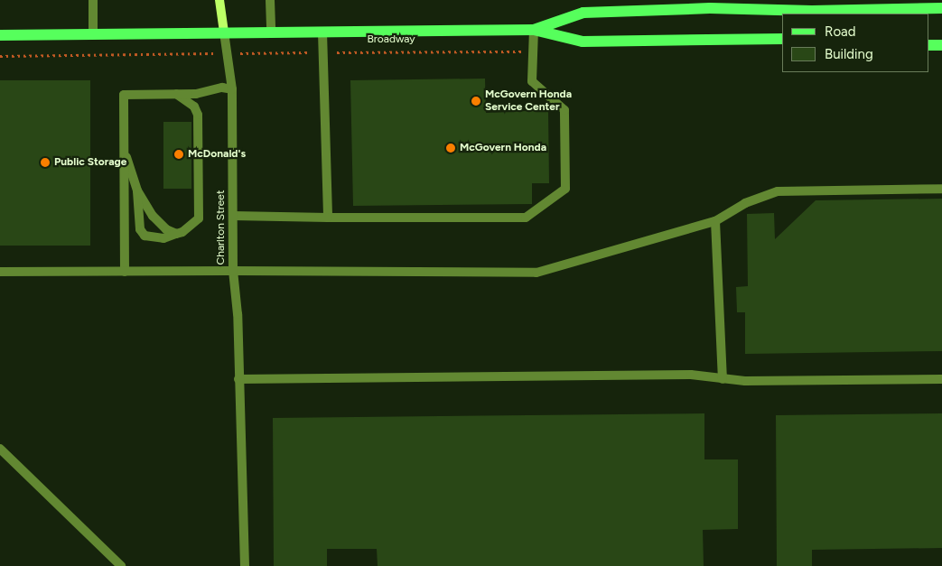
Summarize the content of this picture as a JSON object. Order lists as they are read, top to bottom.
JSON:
{
  "streets": {
    "main road": ["Broadway"],
    "street": ["Charlton Street"]
  },
  "crossings": [
    ["Broadway", "Charlton Street"]
  ],
  "places": [
    "McGovern Honda Service Center",
    "McGovern Honda",
    "McDonald's",
    "Public Storage"
  ],
  "legend": ["Road", "Building"]
}
